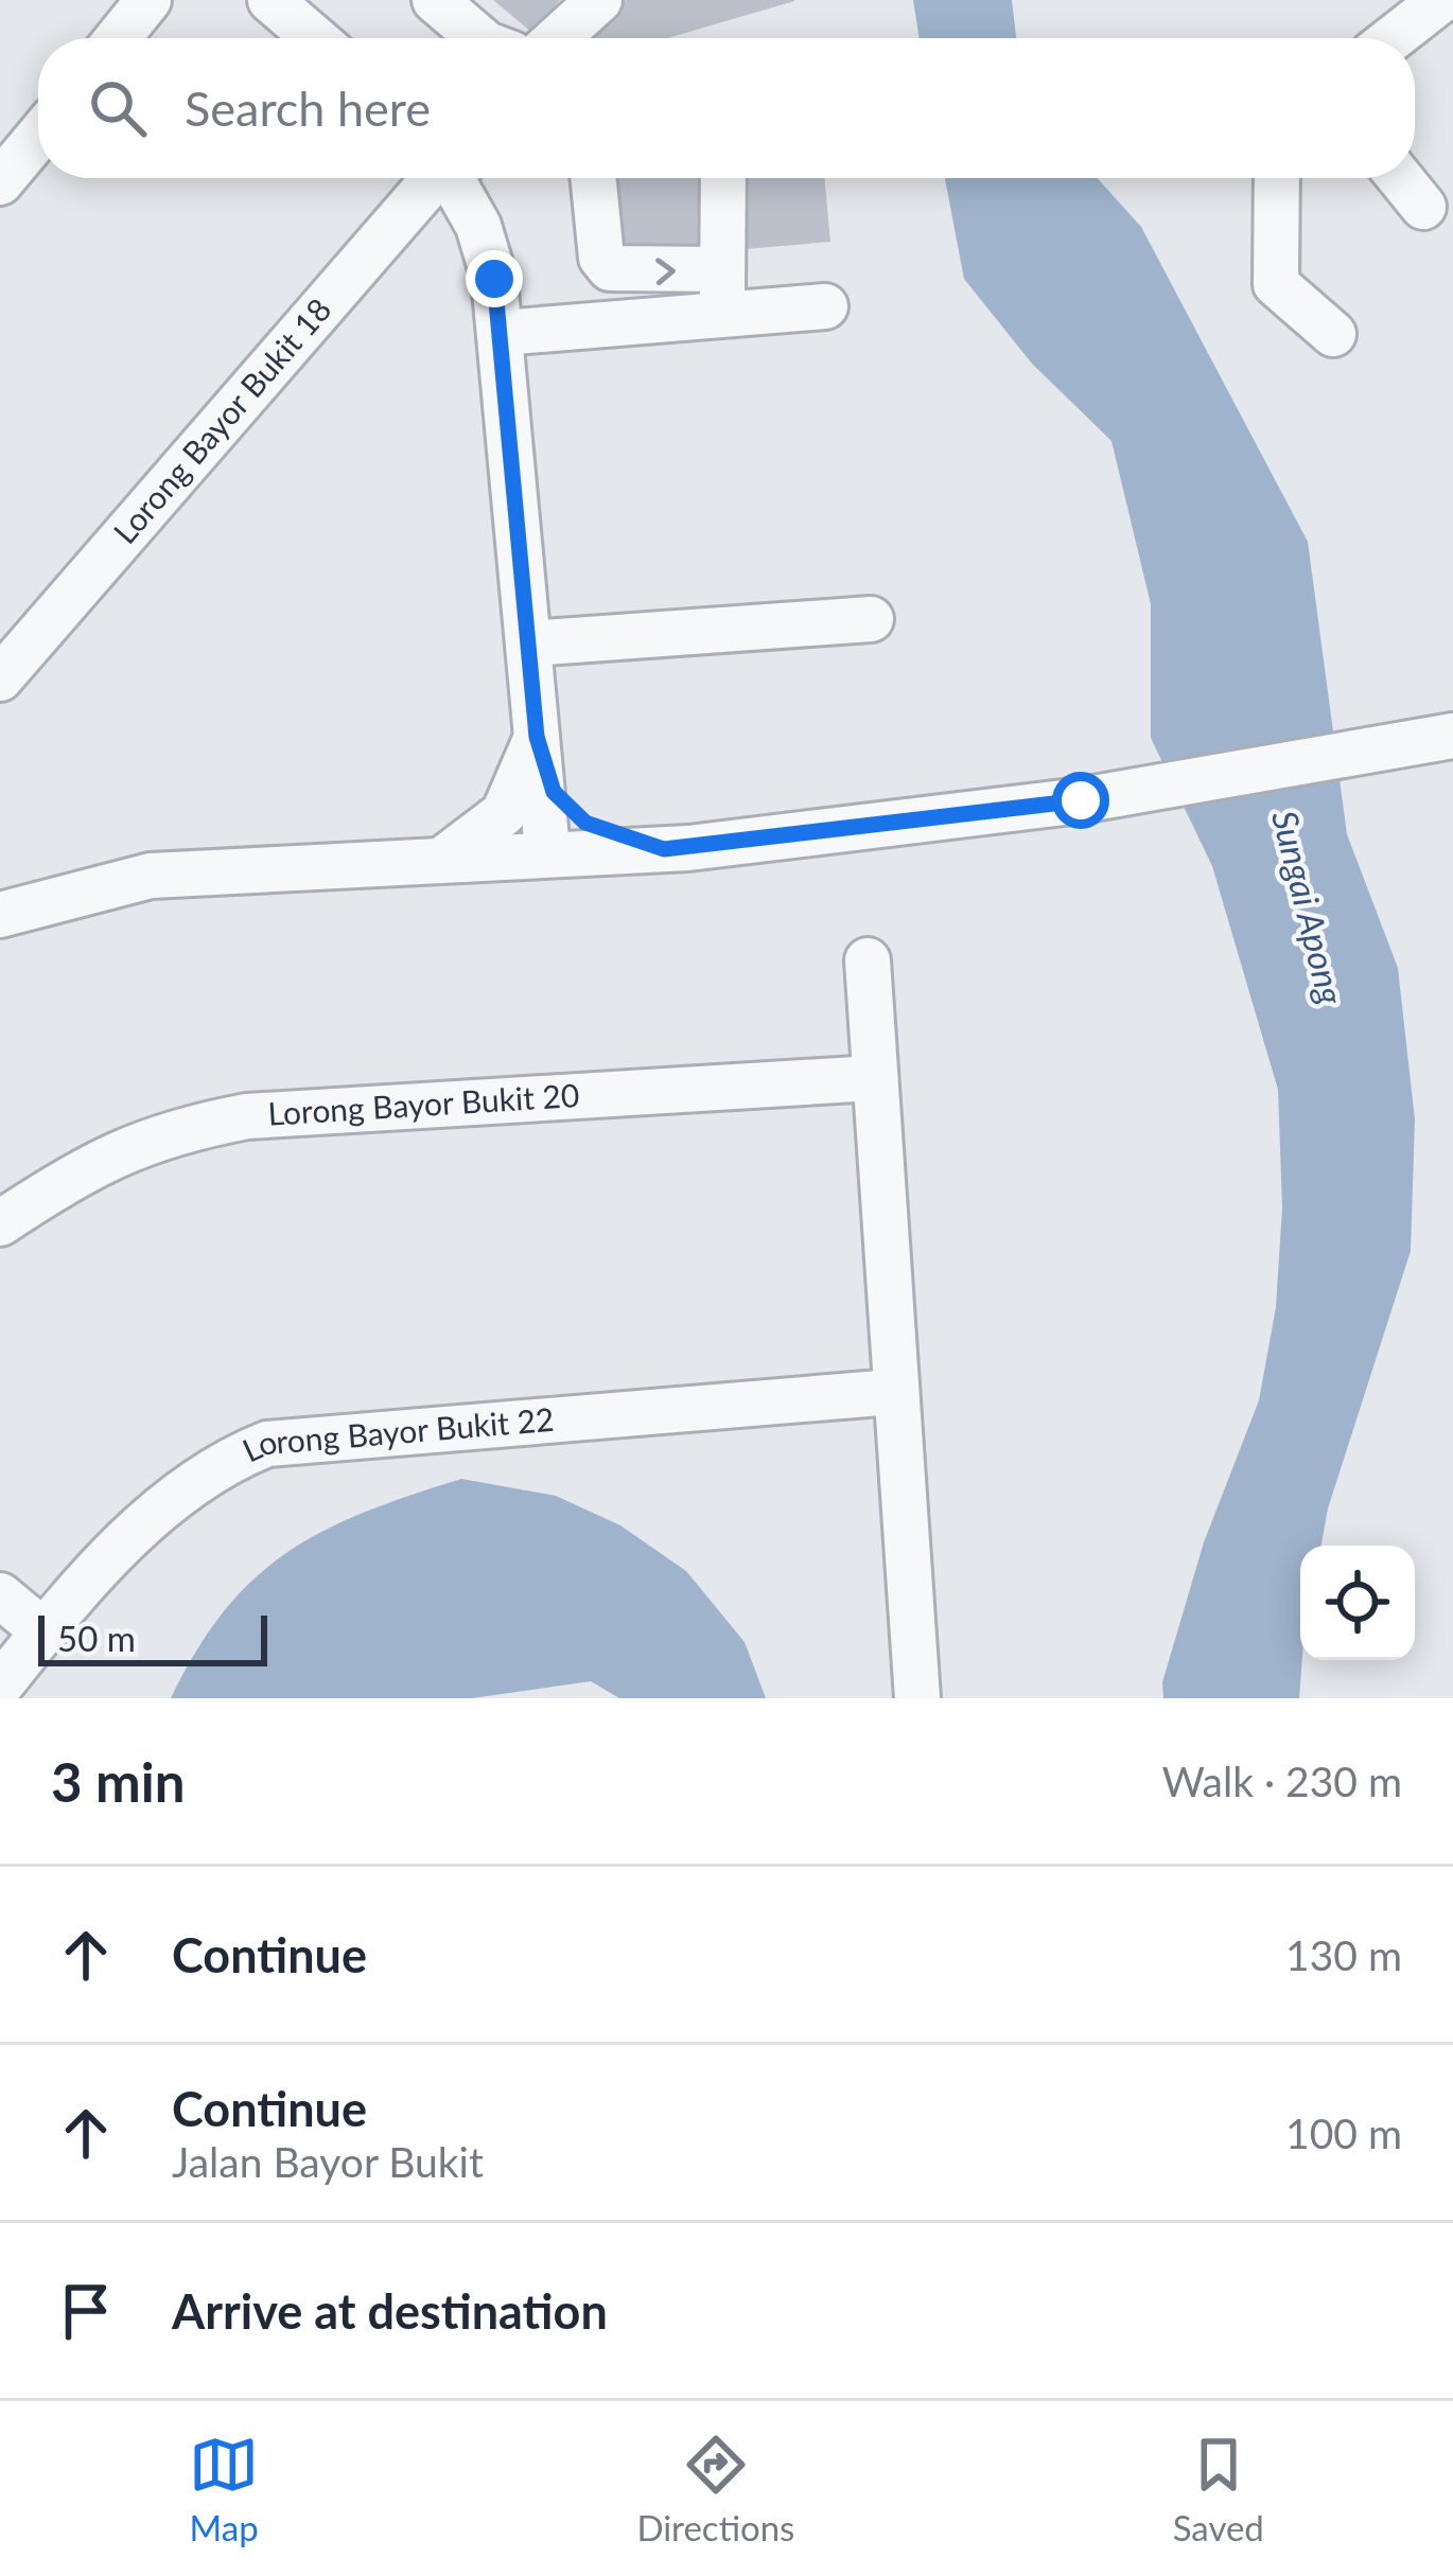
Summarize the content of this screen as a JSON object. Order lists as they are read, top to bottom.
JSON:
{
  "streets": {
    "street": ["Lorong Bayor Bukit 18", "Lorong Bayor Bukit 20", "Lorong Bayor Bukit 22"]
  },
  "water": ["Sungai Apong"],
  "scale_bar": "50 m",
  "page": {
    "search": "Search here",
    "scale": "50 m",
    "heading": ["3 min", "Walk · 230 m"],
    "list": [
      ["Continue", "130 m"],
      ["Continue", "Jalan Bayor Bukit", "100 m"],
      "Arrive at destination"
    ],
    "nav": ["Map", "Directions", "Saved"]
  }
}
